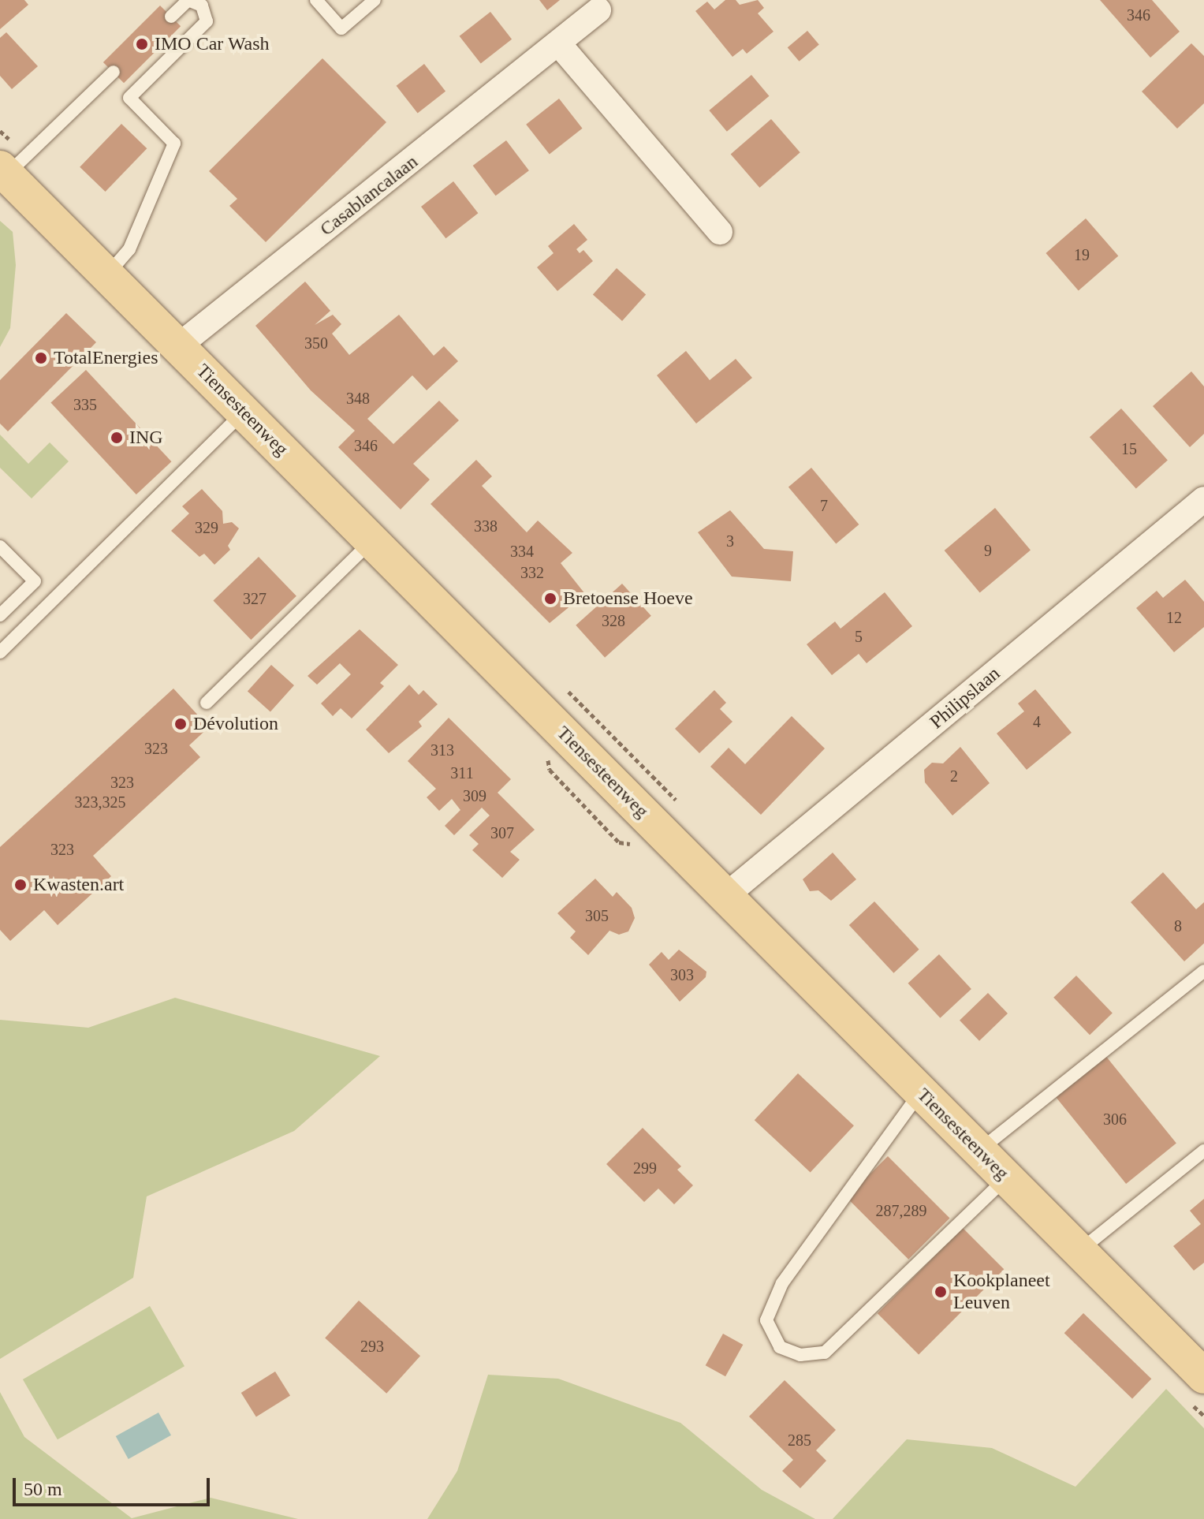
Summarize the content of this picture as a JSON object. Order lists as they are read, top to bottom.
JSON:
{
  "streets": {
    "main road": ["Tiensesteenweg"],
    "street": ["Casablancalaan", "Philipslaan"]
  },
  "crossings": [
    ["Casablancalaan", "Tiensesteenweg"],
    ["Tiensesteenweg", "Philipslaan"]
  ],
  "places": [
    "IMO Car Wash",
    "TotalEnergies",
    "ING",
    "Bretoense Hoeve",
    "Dévolution",
    "Kwasten.art",
    "Kookplaneet Leuven"
  ],
  "house_numbers": [
    "346",
    "19",
    "350",
    "348",
    "335",
    "346",
    "15",
    "7",
    "338",
    "329",
    "3",
    "9",
    "334",
    "332",
    "327",
    "12",
    "328",
    "5",
    "4",
    "323",
    "313",
    "311",
    "2",
    "323",
    "309",
    "323,325",
    "307",
    "323",
    "305",
    "8",
    "303",
    "306",
    "299",
    "287,289",
    "293",
    "285"
  ],
  "scale_bar": "50 m"
}
